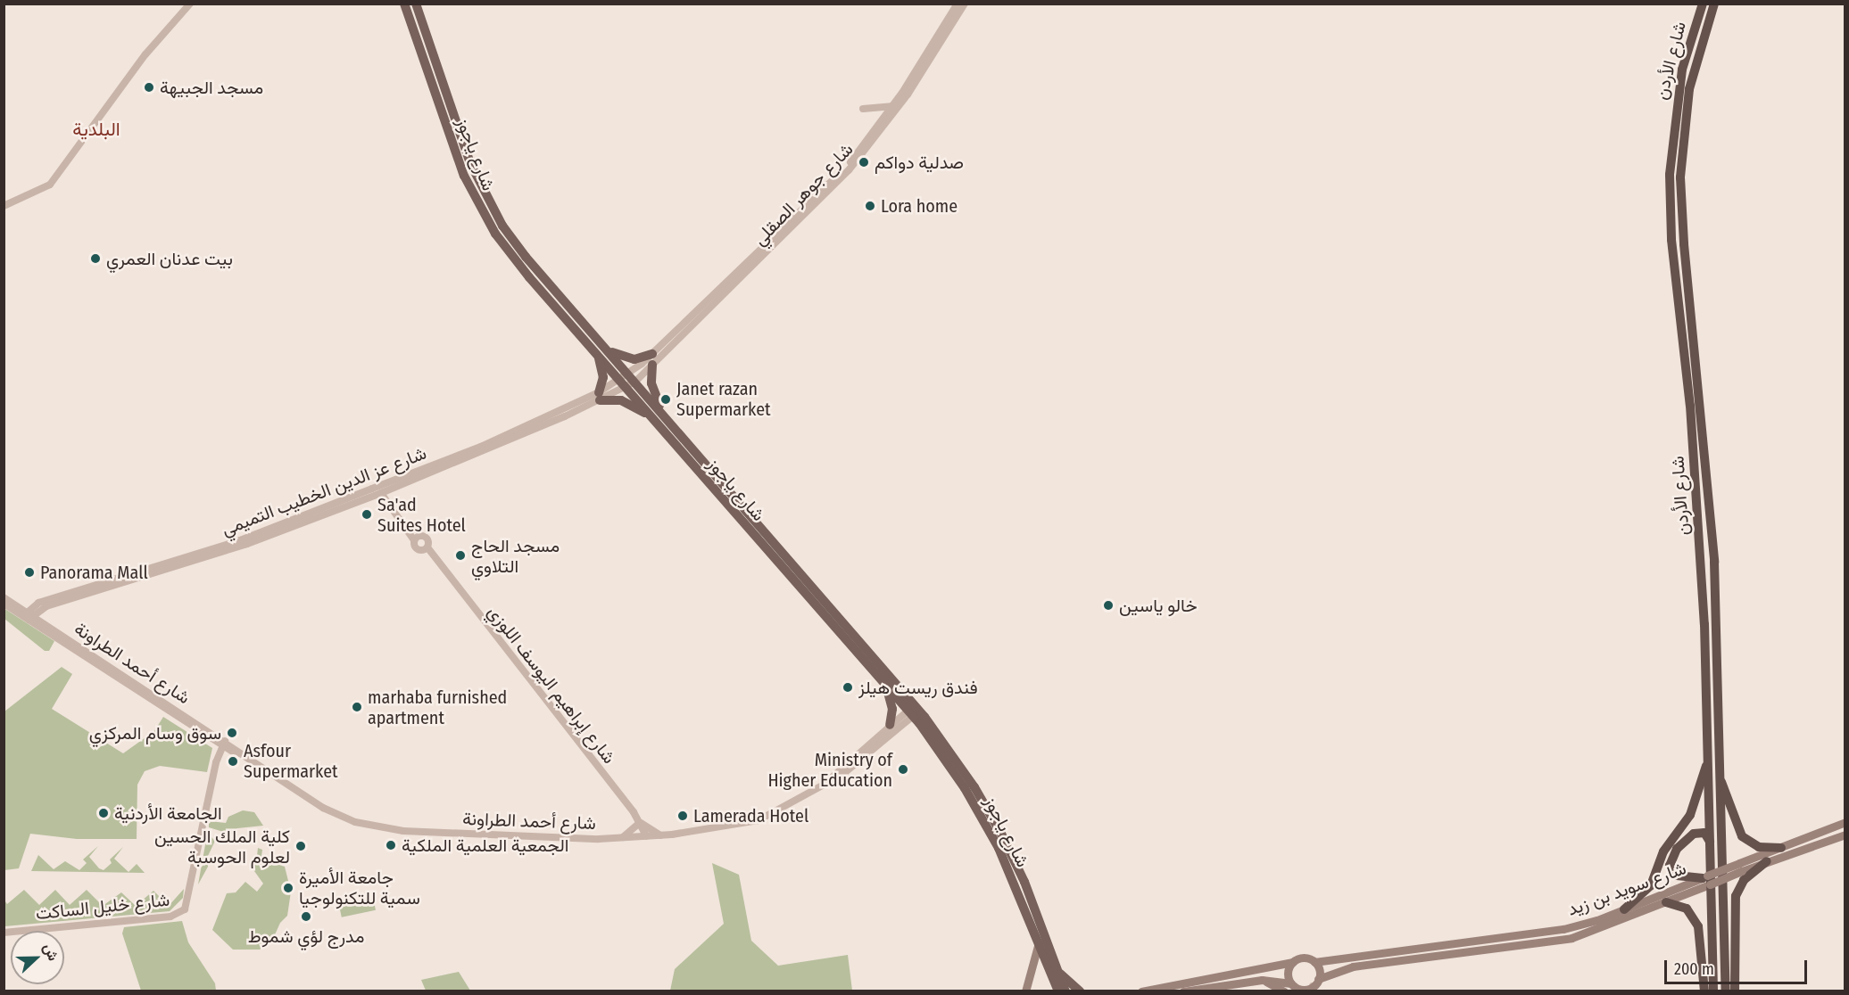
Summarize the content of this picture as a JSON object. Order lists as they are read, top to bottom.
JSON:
{
  "streets": {
    "highway": ["شارع الأردن"],
    "main road": ["شارع ياجوز", "شارع سويد بن زيد"],
    "street": [
      "شارع جوهر الصقلي",
      "شارع عز الدين الخطيب التميمي",
      "شارع أحمد الطراونة",
      "شارع إبراهيم اليوسف اللوزي",
      "شارع خليل الساكت"
    ]
  },
  "crossings": [
    ["شارع ياجوز", "شارع جوهر الصقلي"],
    ["شارع ياجوز", "شارع عز الدين الخطيب التميمي"],
    ["شارع ياجوز", "شارع أحمد الطراونة"],
    ["شارع جوهر الصقلي", "شارع عز الدين الخطيب التميمي"],
    ["شارع عز الدين الخطيب التميمي", "شارع أحمد الطراونة"],
    ["شارع أحمد الطراونة", "شارع إبراهيم اليوسف اللوزي"],
    ["شارع أحمد الطراونة", "شارع خليل الساكت"]
  ],
  "districts": ["البلدية"],
  "places": [
    "مسجد الجبيهة",
    "صدلية دواكم",
    "Lora home",
    "بيت عدنان العمري",
    "Janet razan Supermarket",
    "Sa'ad Suites Hotel",
    "مسجد الحاج التلاوي",
    "Panorama Mall",
    "خالو ياسين",
    "فندق ريست هيلز",
    "marhaba furnished apartment",
    "سوق وسام المركزي",
    "Asfour Supermarket",
    "Ministry of Higher Education",
    "الجامعة الأردنية",
    "Lamerada Hotel",
    "الجمعية العلمية الملكية",
    "كلية الملك الحسين لعلوم الحوسبة",
    "جامعة الأميرة سمية للتكنولوجيا",
    "مدرج لؤي شموط"
  ],
  "scale_bar": "200 m",
  "north": "right"
}
